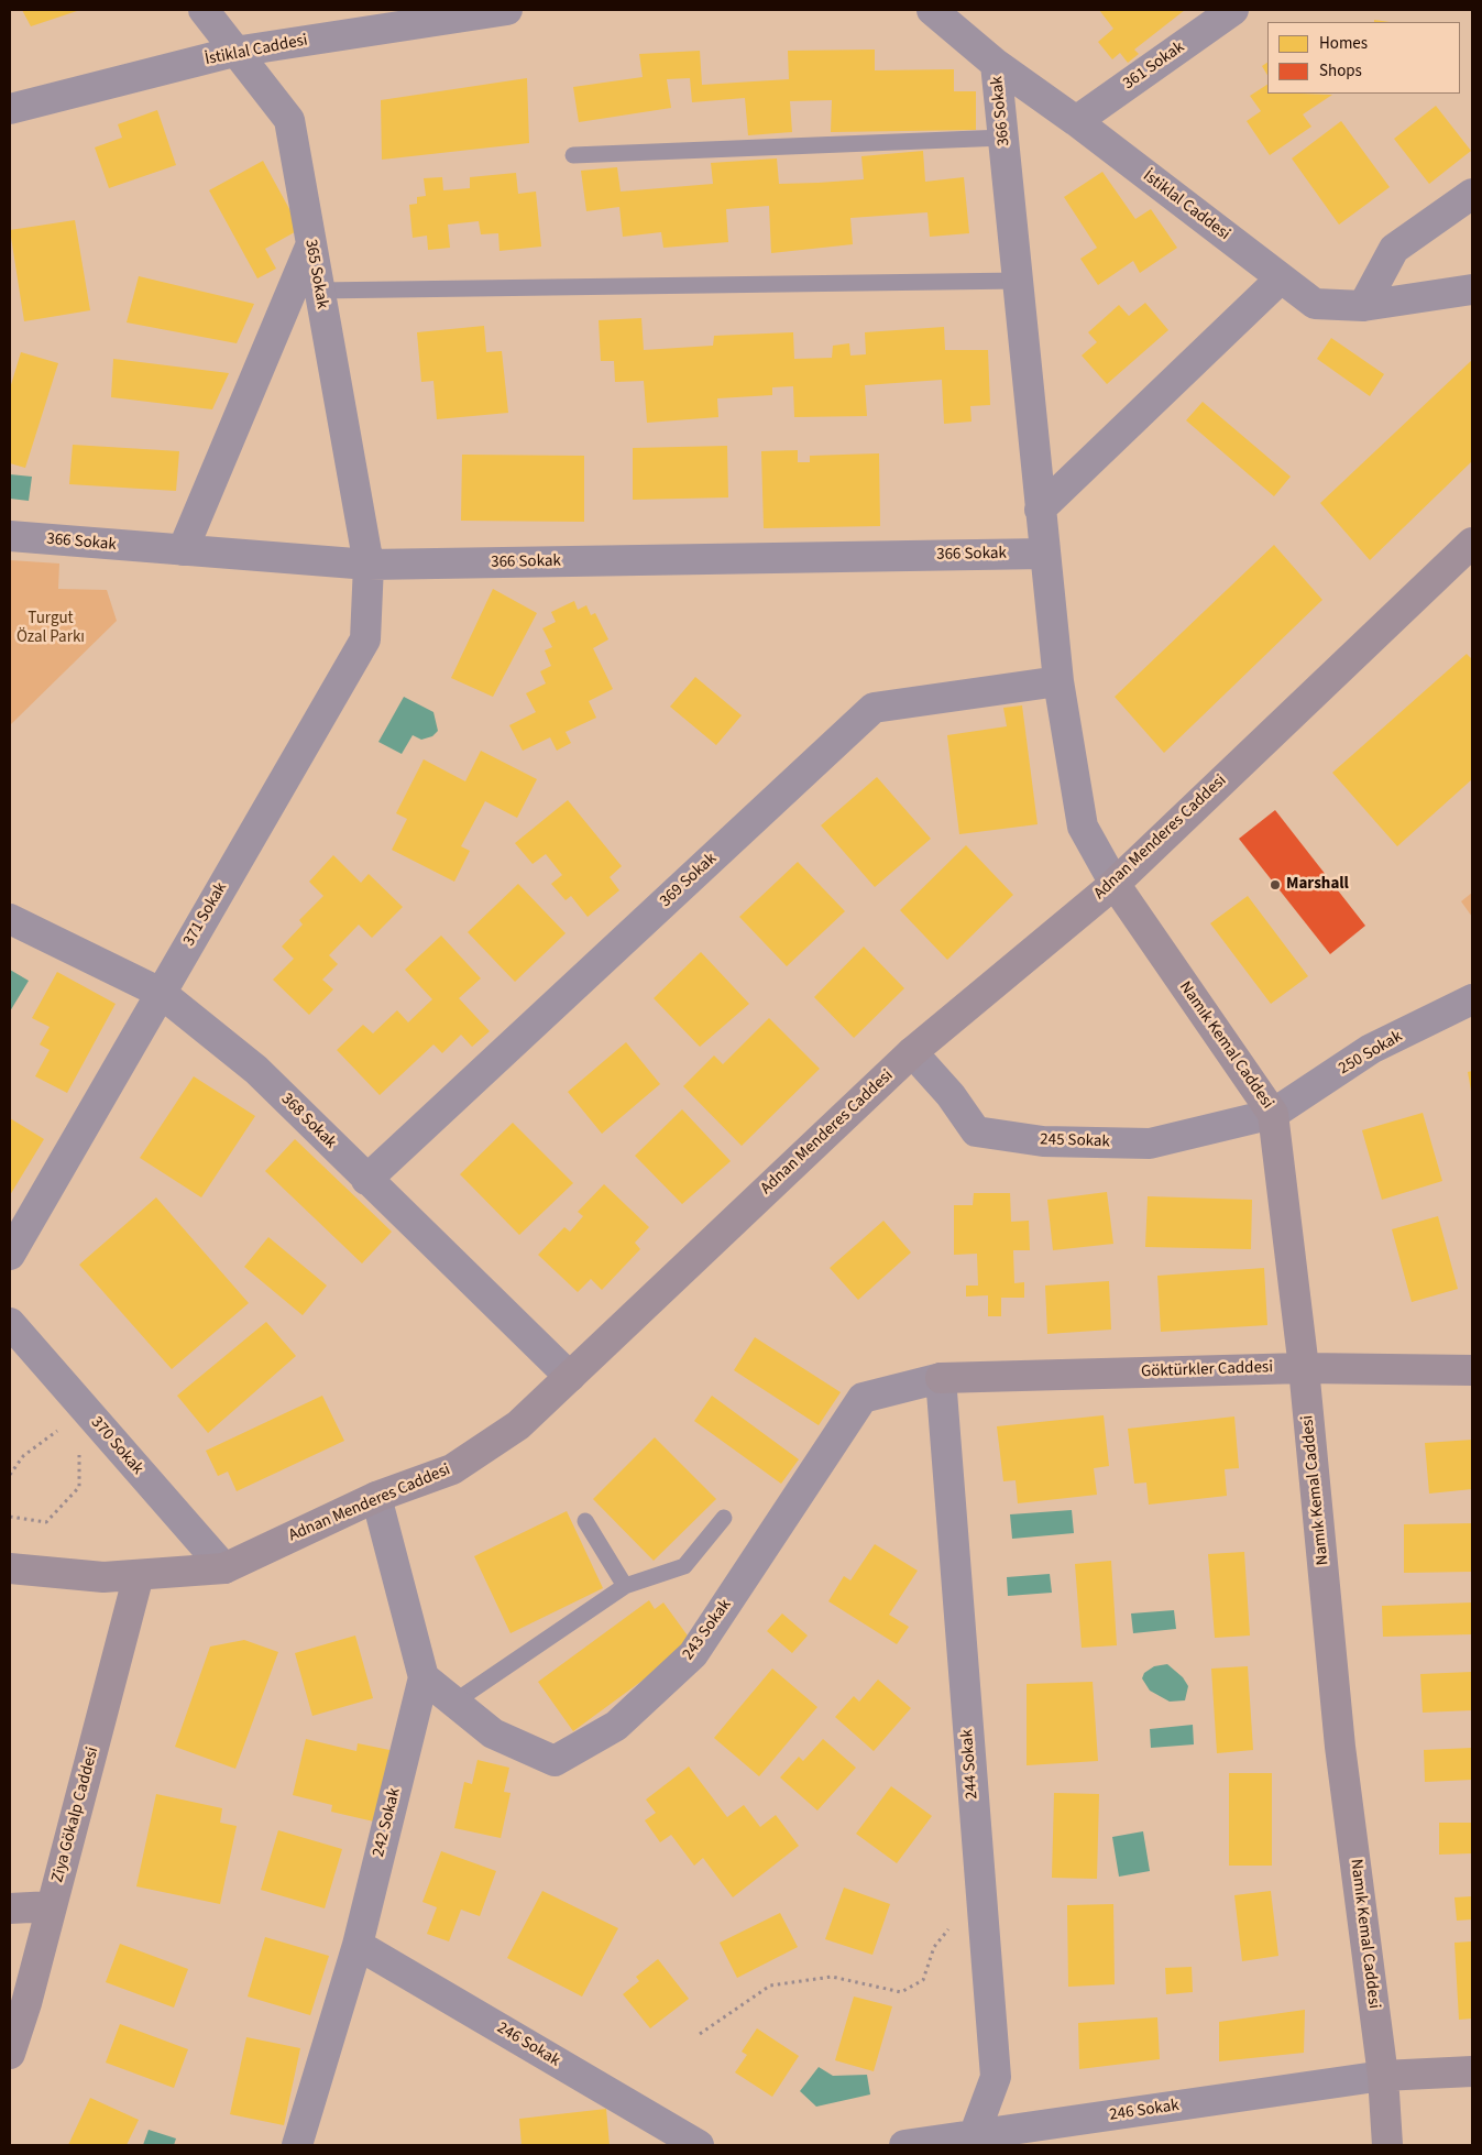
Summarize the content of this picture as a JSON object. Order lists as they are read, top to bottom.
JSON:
{
  "streets": {
    "street": [
      "İstiklal Caddesi",
      "361 Sokak",
      "366 Sokak",
      "365 Sokak",
      "Adnan Menderes Caddesi",
      "369 Sokak",
      "371 Sokak",
      "Namık Kemal Caddesi",
      "250 Sokak",
      "368 Sokak",
      "245 Sokak",
      "Göktürkler Caddesi",
      "370 Sokak",
      "243 Sokak",
      "244 Sokak",
      "Ziya Gökalp Caddesi",
      "242 Sokak",
      "246 Sokak"
    ]
  },
  "crossings": [
    ["İstiklal Caddesi", "361 Sokak"],
    ["İstiklal Caddesi", "366 Sokak"],
    ["İstiklal Caddesi", "365 Sokak"],
    ["366 Sokak", "365 Sokak"],
    ["366 Sokak", "Adnan Menderes Caddesi"],
    ["366 Sokak", "369 Sokak"],
    ["366 Sokak", "371 Sokak"],
    ["366 Sokak", "Namık Kemal Caddesi"],
    ["365 Sokak", "371 Sokak"],
    ["Adnan Menderes Caddesi", "Namık Kemal Caddesi"],
    ["Adnan Menderes Caddesi", "368 Sokak"],
    ["Adnan Menderes Caddesi", "245 Sokak"],
    ["Adnan Menderes Caddesi", "370 Sokak"],
    ["Adnan Menderes Caddesi", "Ziya Gökalp Caddesi"],
    ["Adnan Menderes Caddesi", "242 Sokak"],
    ["369 Sokak", "368 Sokak"],
    ["371 Sokak", "368 Sokak"],
    ["Namık Kemal Caddesi", "250 Sokak"],
    ["Namık Kemal Caddesi", "245 Sokak"],
    ["Namık Kemal Caddesi", "Göktürkler Caddesi"],
    ["Namık Kemal Caddesi", "246 Sokak"],
    ["250 Sokak", "245 Sokak"],
    ["Göktürkler Caddesi", "243 Sokak"],
    ["Göktürkler Caddesi", "244 Sokak"],
    ["243 Sokak", "244 Sokak"],
    ["243 Sokak", "242 Sokak"],
    ["244 Sokak", "246 Sokak"],
    ["242 Sokak", "246 Sokak"]
  ],
  "parks": ["Turgut Özal Parkı"],
  "places": ["Marshall"],
  "legend": ["Homes", "Shops"]
}
